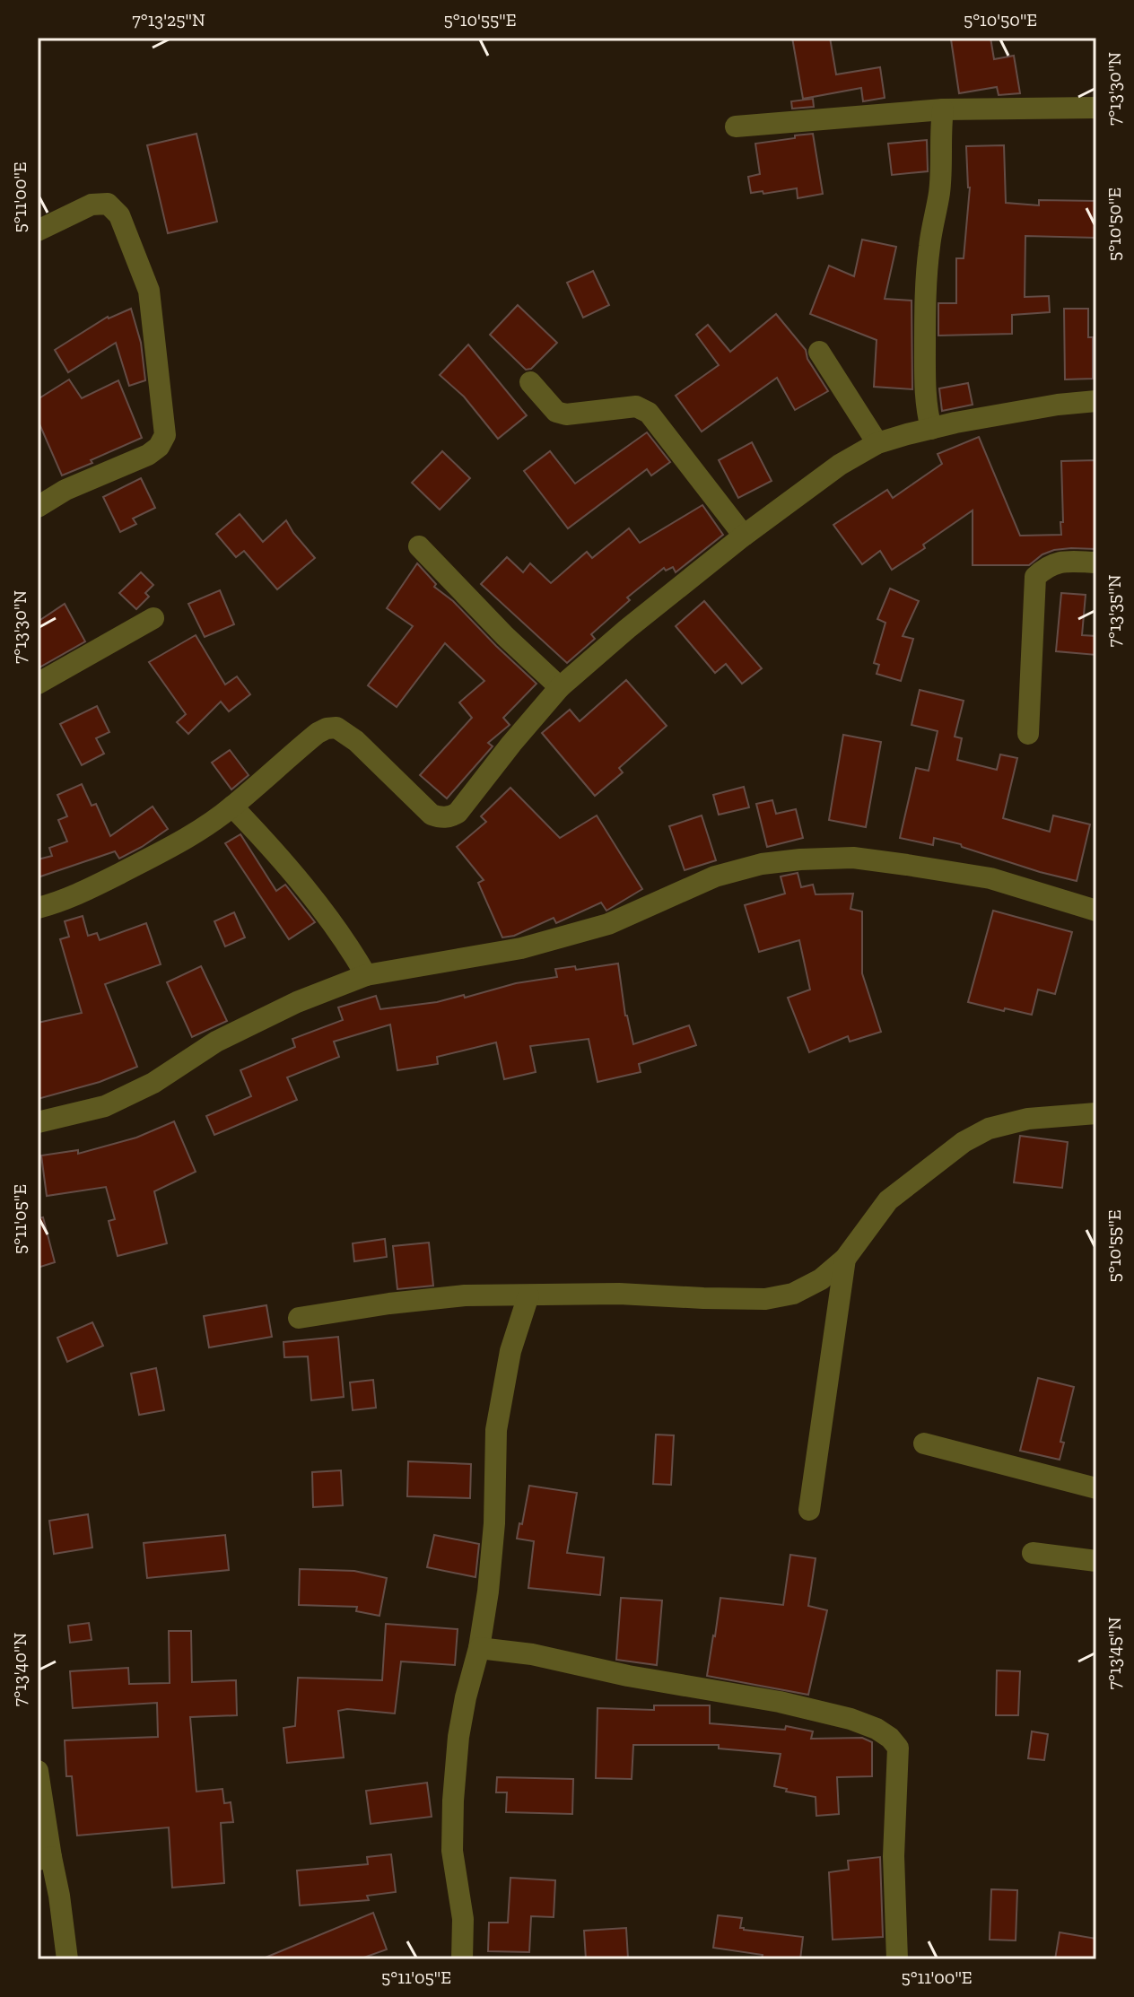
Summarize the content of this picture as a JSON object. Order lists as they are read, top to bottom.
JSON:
{
  "coordinates": [
    "7°13'25\"N",
    "5°10'55\"E",
    "5°10'50\"E",
    "7°13'30\"N",
    "5°11'00\"E",
    "7°13'35\"N",
    "5°11'05\"E",
    "7°13'45\"N",
    "7°13'40\"N"
  ]
}
